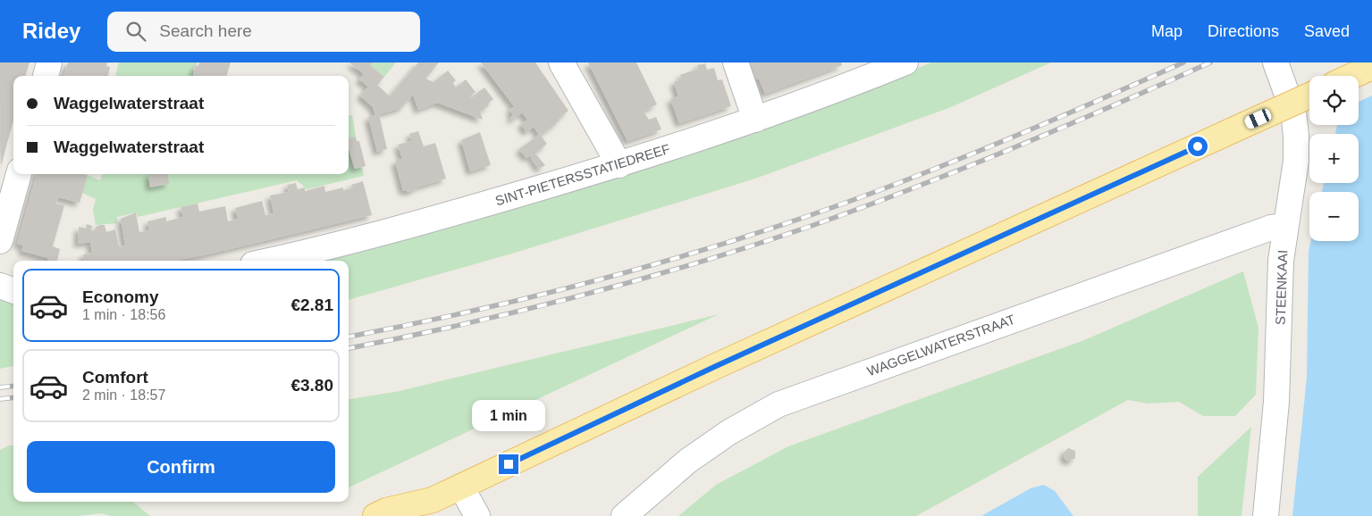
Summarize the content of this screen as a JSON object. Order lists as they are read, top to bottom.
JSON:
{
  "streets": {
    "street": ["SINT-PIETERSSTATIEDREEF", "STEENKAAI", "WAGGELWATERSTRAAT"]
  },
  "crossings": [
    ["STEENKAAI", "WAGGELWATERSTRAAT"]
  ],
  "page": {
    "header": "Ridey",
    "search": "Search here",
    "nav": ["Map", "Directions", "Saved"],
    "map_buttons": ["+", "−"],
    "banner": ["Waggelwaterstraat", "Waggelwaterstraat"],
    "list": [
      {
        "name": "Economy",
        "note": "1 min · 18:56",
        "value": "€2.81"
      },
      {
        "name": "Comfort",
        "note": "2 min · 18:57",
        "value": "€3.80"
      }
    ],
    "bubble": "1 min",
    "buttons": "Confirm"
  }
}
